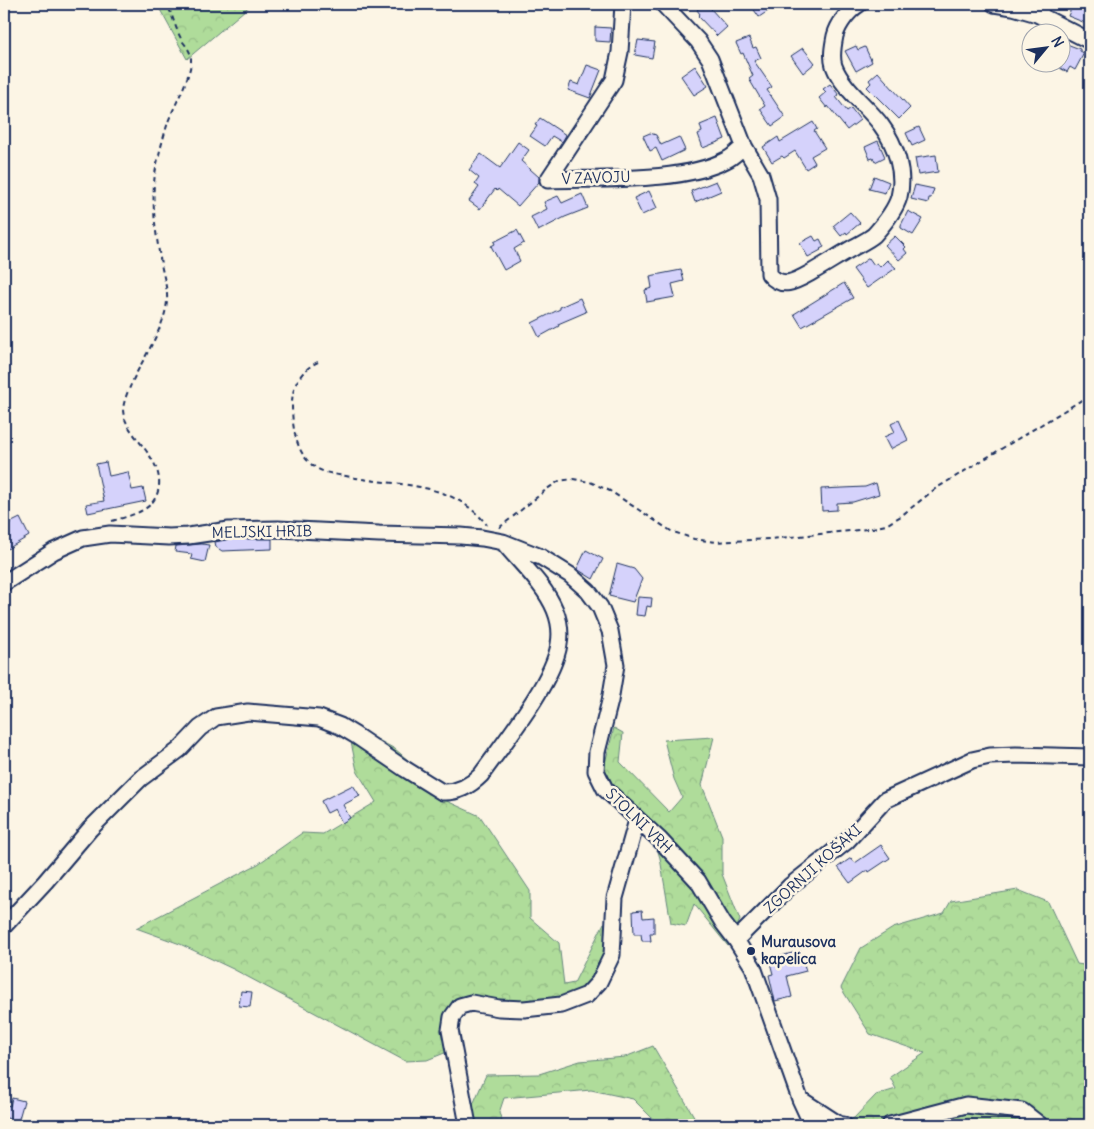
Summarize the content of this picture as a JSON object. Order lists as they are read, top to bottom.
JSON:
{
  "streets": {
    "street": [
      "V ZAVOJU",
      "MELJSKI HRIB",
      "STOLNI VRH",
      "ZGORNJI KOŠAKI"
    ]
  },
  "crossings": [
    ["MELJSKI HRIB", "STOLNI VRH"],
    ["STOLNI VRH", "ZGORNJI KOŠAKI"]
  ],
  "places": ["Murausova kapelica"],
  "north": "top right"
}
